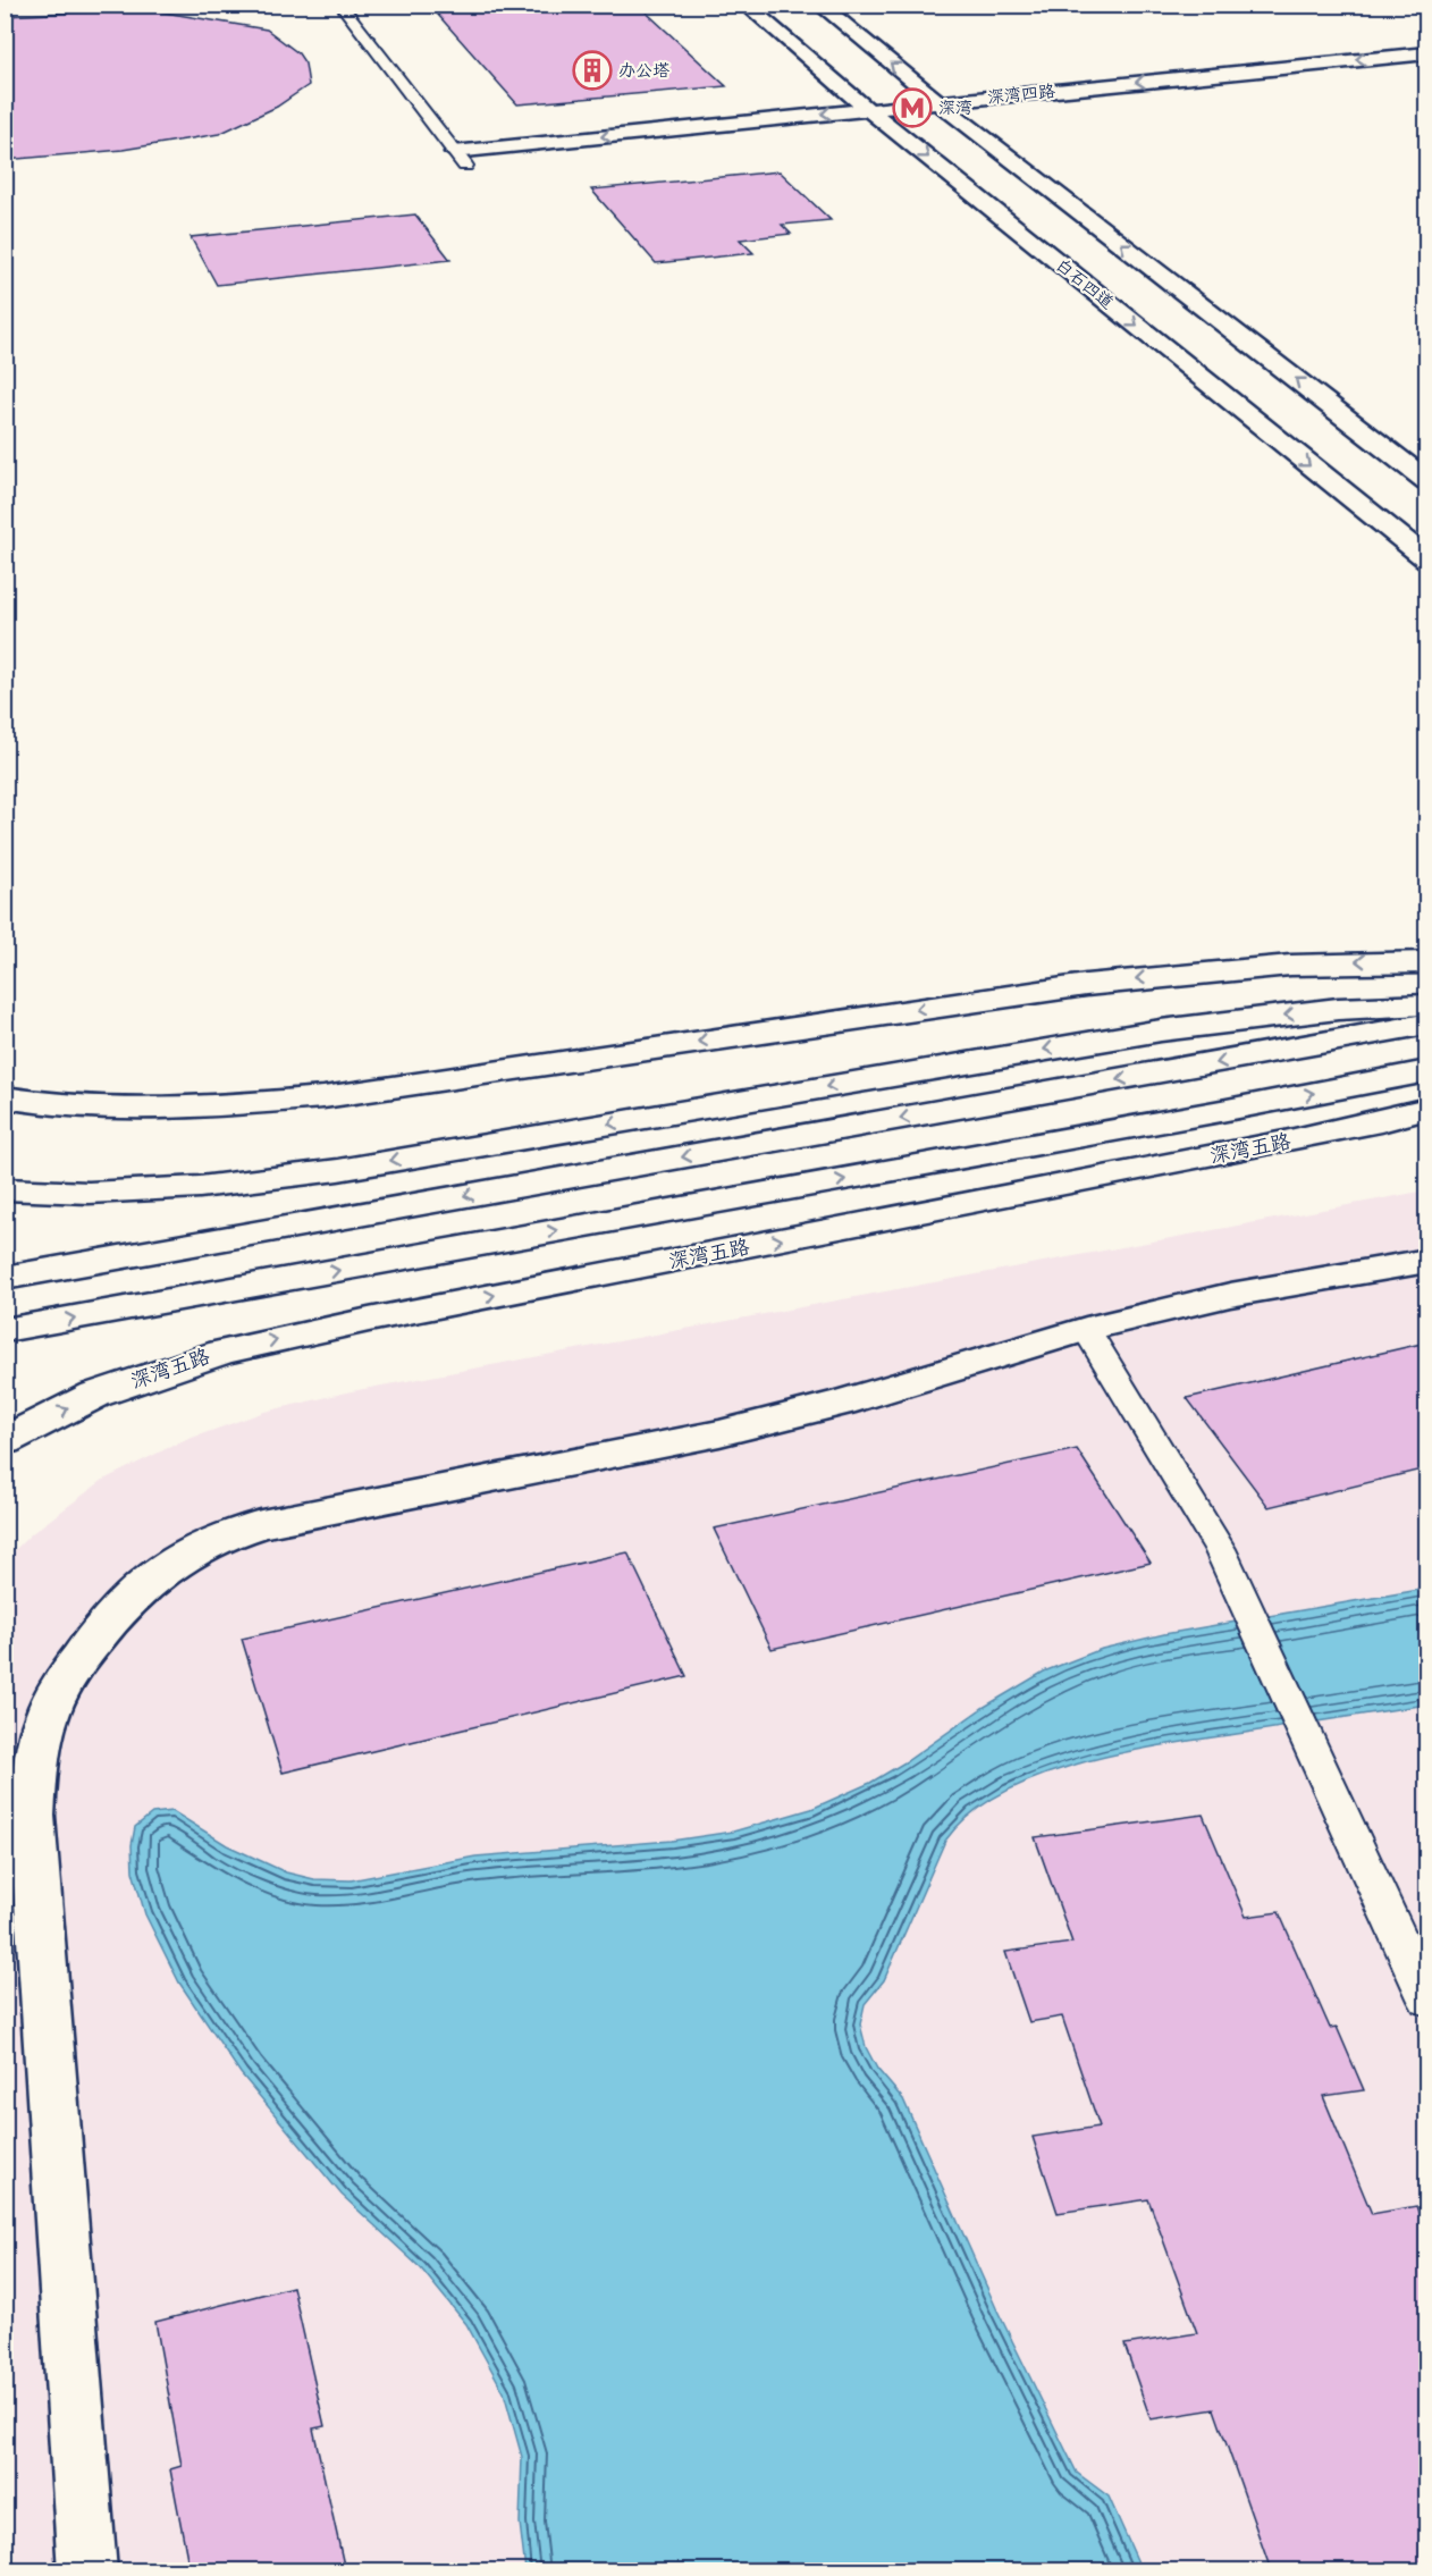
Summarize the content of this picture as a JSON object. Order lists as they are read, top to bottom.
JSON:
{
  "streets": {
    "street": ["深湾四路", "白石四道", "深湾五路"]
  },
  "crossings": [
    ["深湾四路", "白石四道"]
  ],
  "places": {
    "building": ["办公塔"],
    "metro station": ["深湾"]
  }
}
